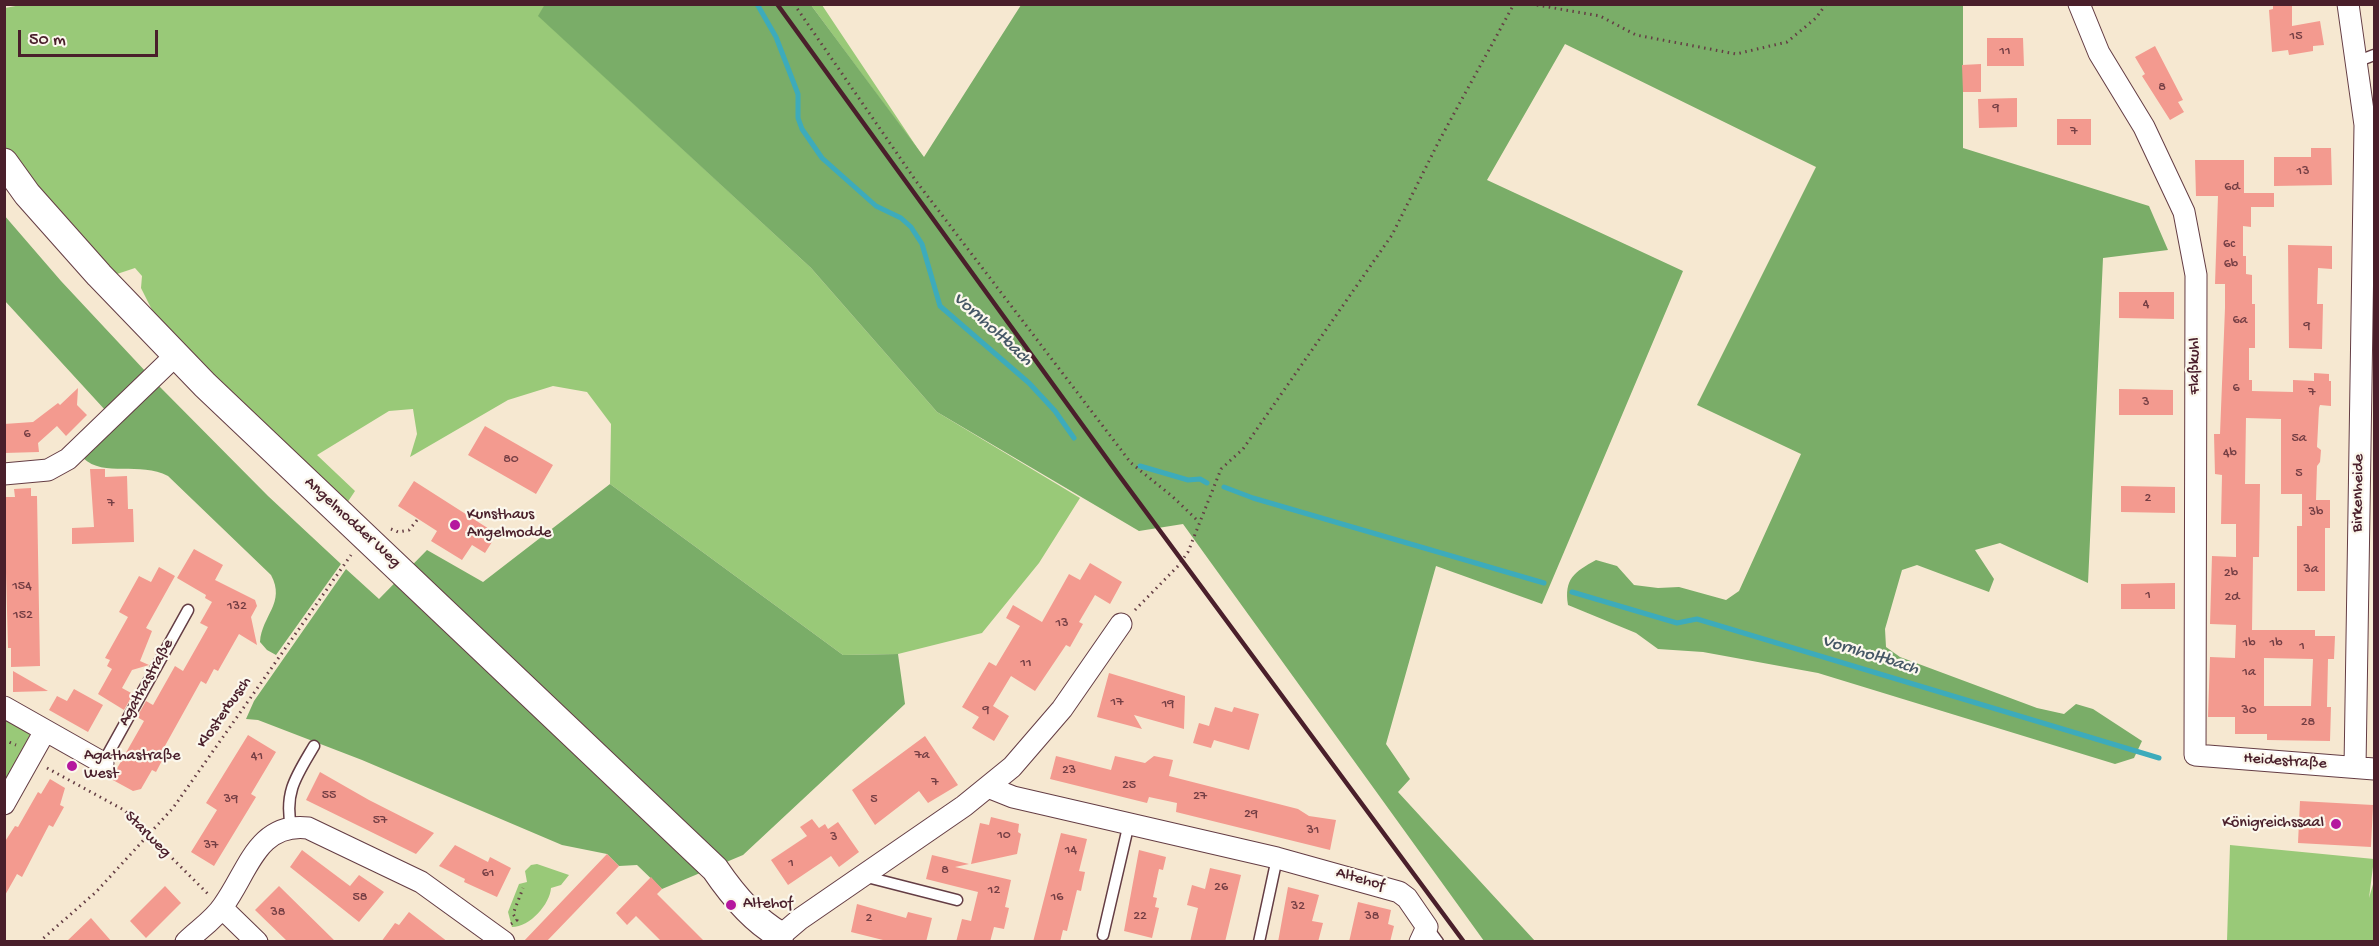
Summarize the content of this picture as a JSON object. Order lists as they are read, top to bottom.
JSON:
{
  "streets": {
    "street": [
      "Flaßkuhl",
      "Birkenheide",
      "Angelmodder Weg",
      "Agathastraße",
      "Heidestraße",
      "Altehof"
    ],
    "path": ["Klosterbusch", "Starweg"]
  },
  "crossings": [
    ["Flaßkuhl", "Heidestraße"],
    ["Birkenheide", "Heidestraße"],
    ["Angelmodder Weg", "Klosterbusch"],
    ["Klosterbusch", "Starweg"]
  ],
  "water": ["Vornholtbach"],
  "places": [
    "Kunsthaus Angelmodde",
    "Agathastraße West",
    "Königreichssaal",
    "Altehof"
  ],
  "house_numbers": [
    "15",
    "11",
    "8",
    "9",
    "7",
    "13",
    "6d",
    "6c",
    "6b",
    "4",
    "6a",
    "9",
    "6",
    "7",
    "3",
    "6",
    "5a",
    "4b",
    "80",
    "5",
    "2",
    "7",
    "3b",
    "3a",
    "2b",
    "154",
    "1",
    "2d",
    "132",
    "152",
    "13",
    "1b",
    "1b",
    "1",
    "11",
    "1a",
    "17",
    "19",
    "9",
    "30",
    "28",
    "7a",
    "41",
    "23",
    "7",
    "25",
    "55",
    "27",
    "39",
    "5",
    "29",
    "57",
    "31",
    "10",
    "3",
    "37",
    "14",
    "1",
    "8",
    "61",
    "26",
    "12",
    "58",
    "16",
    "32",
    "38",
    "22",
    "38",
    "2"
  ],
  "scale_bar": "50 m"
}
